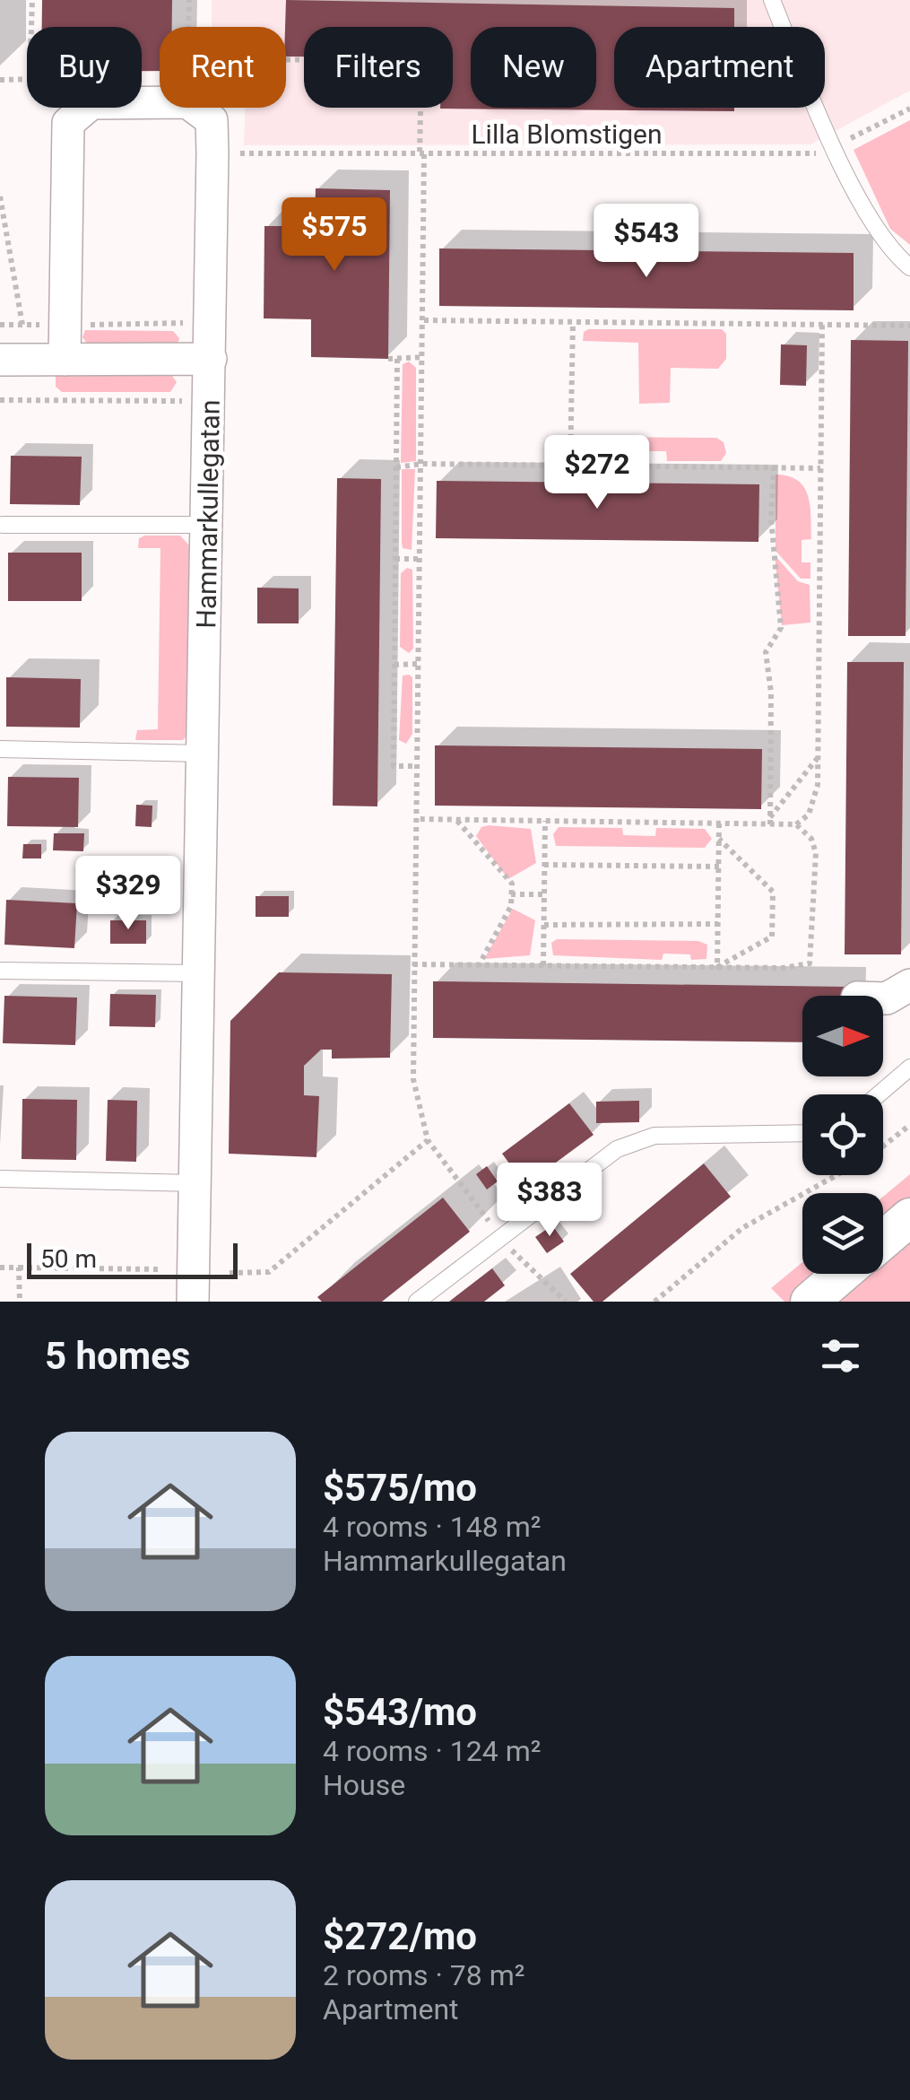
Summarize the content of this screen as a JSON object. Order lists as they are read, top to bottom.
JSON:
{
  "streets": {
    "street": ["Hammarkullegatan"],
    "path": ["Lilla Blomstigen"]
  },
  "crossings": [
    ["Lilla Blomstigen", "Hammarkullegatan"]
  ],
  "scale_bar": "50 m",
  "north": "right",
  "page": {
    "chip": [
      "Buy",
      "Rent",
      "Filters",
      "New",
      "Apartment"
    ],
    "price": [
      "$575",
      "$543",
      "$272",
      "$329",
      "$383"
    ],
    "scale": "50 m",
    "heading": "5 homes",
    "list": [
      {
        "name": "$575/mo",
        "note": "4 rooms · 148 m² · Hammarkullegatan"
      },
      {
        "name": "$543/mo",
        "note": "4 rooms · 124 m² · House"
      },
      {
        "name": "$272/mo",
        "note": "2 rooms · 78 m² · Apartment"
      }
    ]
  }
}
